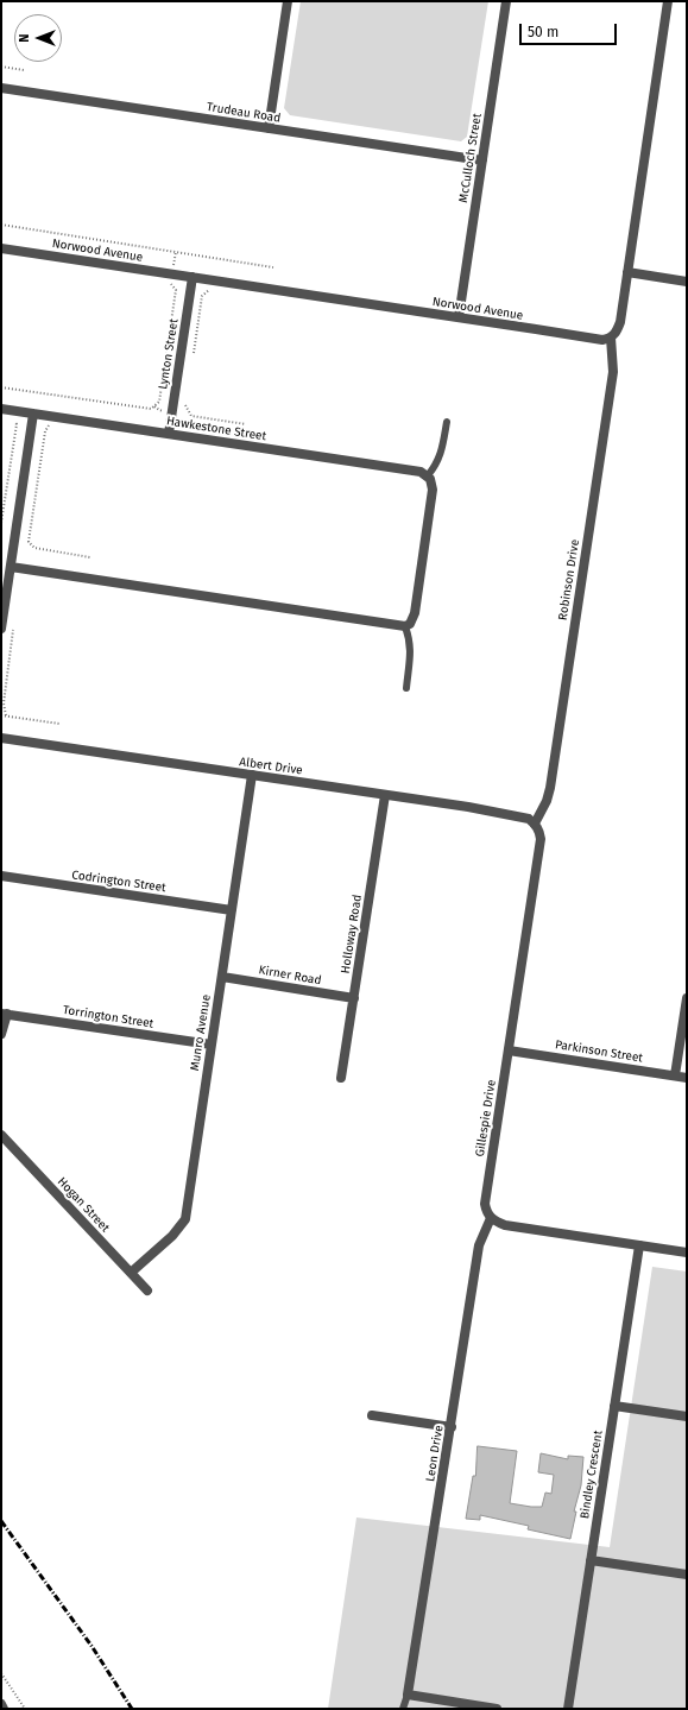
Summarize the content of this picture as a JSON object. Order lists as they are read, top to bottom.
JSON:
{
  "streets": {
    "street": [
      "Trudeau Road",
      "McCulloch Street",
      "Norwood Avenue",
      "Lynton Street",
      "Hawkestone Street",
      "Robinson Drive",
      "Albert Drive",
      "Codrington Street",
      "Holloway Road",
      "Kirner Road",
      "Torrington Street",
      "Munro Avenue",
      "Parkinson Street",
      "Gillespie Drive",
      "Hogan Street",
      "Leon Drive",
      "Bindley Crescent"
    ]
  },
  "crossings": [
    ["Trudeau Road", "McCulloch Street"],
    ["McCulloch Street", "Norwood Avenue"],
    ["Norwood Avenue", "Lynton Street"],
    ["Norwood Avenue", "Robinson Drive"],
    ["Lynton Street", "Hawkestone Street"],
    ["Robinson Drive", "Albert Drive"],
    ["Robinson Drive", "Gillespie Drive"],
    ["Albert Drive", "Holloway Road"],
    ["Albert Drive", "Munro Avenue"],
    ["Albert Drive", "Gillespie Drive"],
    ["Codrington Street", "Munro Avenue"],
    ["Holloway Road", "Kirner Road"],
    ["Kirner Road", "Munro Avenue"],
    ["Torrington Street", "Munro Avenue"],
    ["Munro Avenue", "Hogan Street"],
    ["Parkinson Street", "Gillespie Drive"],
    ["Gillespie Drive", "Leon Drive"]
  ],
  "scale_bar": "50 m",
  "north": "left"
}
